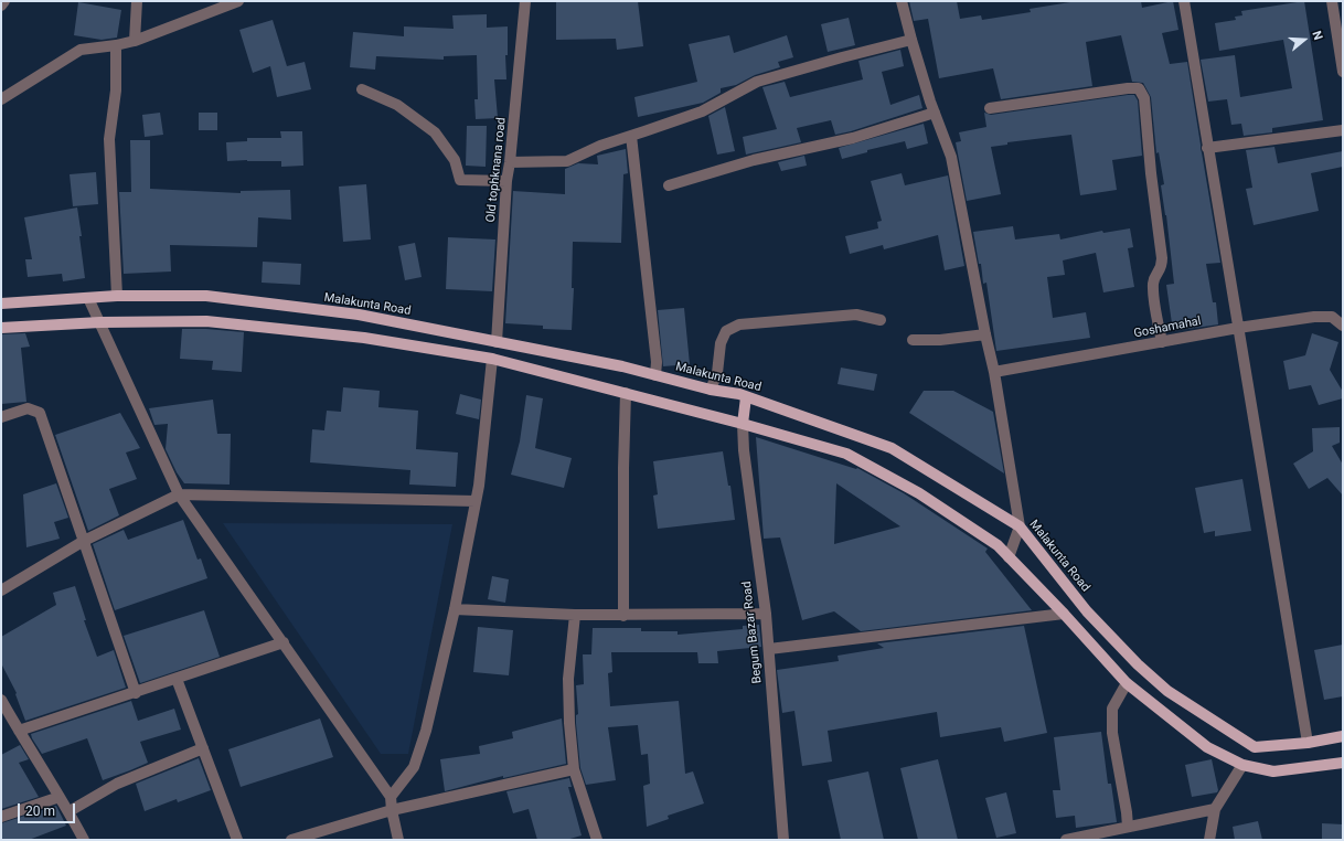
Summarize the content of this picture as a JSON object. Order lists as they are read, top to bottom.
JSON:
{
  "streets": {
    "main road": ["Malakunta Road"],
    "street": ["Old tophknana road", "Goshamahal", "Begum Bazar Road"]
  },
  "crossings": [
    ["Old tophknana road", "Malakunta Road"]
  ],
  "scale_bar": "20 m",
  "north": "right"
}
